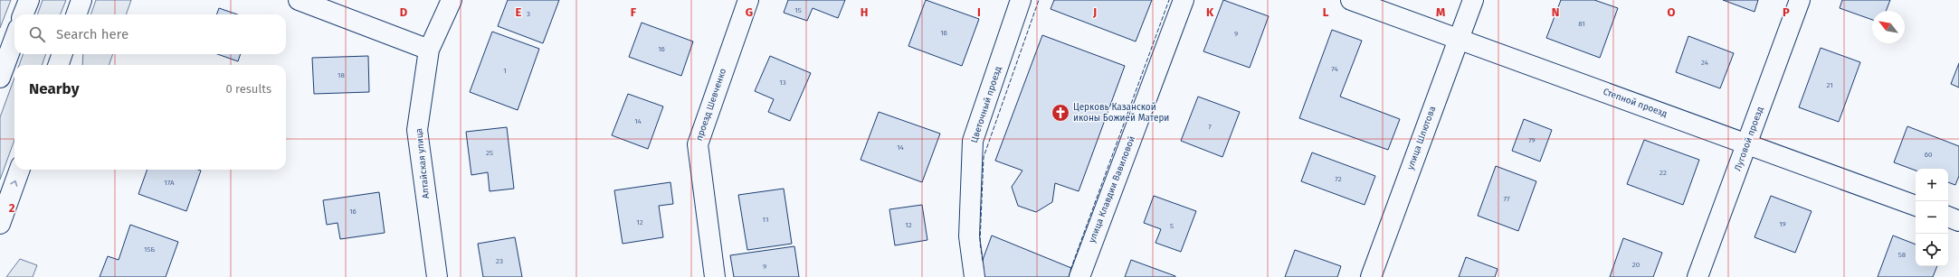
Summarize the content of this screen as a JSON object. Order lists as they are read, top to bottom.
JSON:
{
  "streets": {
    "street": [
      "Степной проезд",
      "проезд Шевченко",
      "Цветочный проезд",
      "улица Шлютова",
      "Луговой проезд",
      "Алтайская улица",
      "улица Клавдии Вавиловой"
    ]
  },
  "crossings": [
    ["Степной проезд", "улица Шлютова"],
    ["Степной проезд", "Луговой проезд"]
  ],
  "places": {
    "church": ["Церковь Казанской иконы Божией Матери"]
  },
  "house_numbers": [
    "15",
    "3",
    "81",
    "16",
    "9",
    "16",
    "24",
    "74",
    "1",
    "18",
    "13",
    "21",
    "14",
    "7",
    "79",
    "14",
    "25",
    "60",
    "22",
    "72",
    "17А",
    "77",
    "16",
    "11",
    "12",
    "19",
    "12",
    "5",
    "15Б",
    "58",
    "23",
    "20",
    "9"
  ],
  "north": "top left",
  "page": {
    "search": "Search here",
    "heading": ["Nearby", "0 results"],
    "map_buttons": ["+", "−"]
  },
  "grid": {
    "columns": [
      "D",
      "E",
      "F",
      "G",
      "H",
      "I",
      "J",
      "K",
      "L",
      "M",
      "N",
      "O",
      "P"
    ],
    "rows": ["2"]
  }
}
